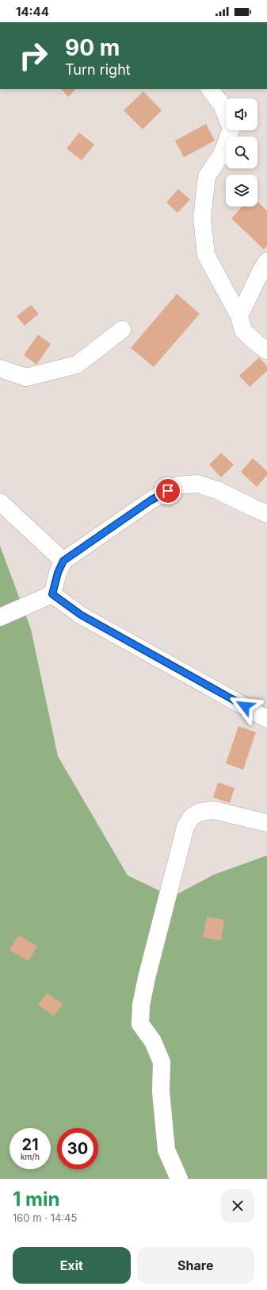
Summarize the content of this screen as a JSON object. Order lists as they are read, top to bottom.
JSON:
{
  "page": {
    "status": "14:44",
    "turn": ["90 m", "Turn right"],
    "speed": "21 km/h",
    "limit": "30",
    "heading": ["1 min", "160 m · 14:45"],
    "buttons": ["Exit", "Share"]
  }
}
